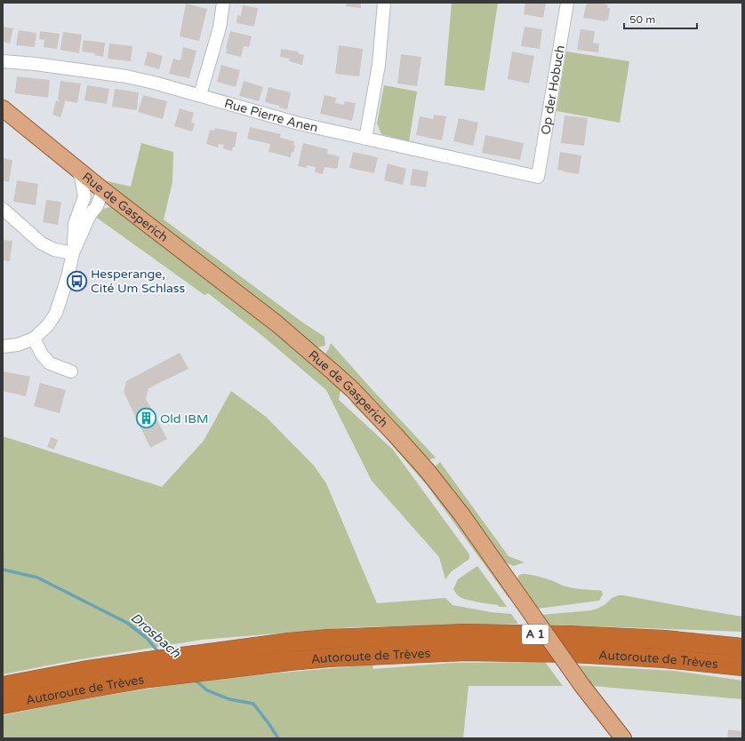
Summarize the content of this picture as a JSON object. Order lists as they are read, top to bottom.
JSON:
{
  "streets": {
    "highway": ["A 1", "Autoroute de Trèves"],
    "main road": ["Rue de Gasperich"],
    "street": ["Op der Hobuch", "Rue Pierre Anen"]
  },
  "crossings": [
    ["Op der Hobuch", "Rue Pierre Anen"]
  ],
  "water": ["Drosbach"],
  "places": {
    "bus stop": ["Hesperange, Cité Um Schlass"],
    "building": ["Old IBM"]
  },
  "scale_bar": "50 m"
}
